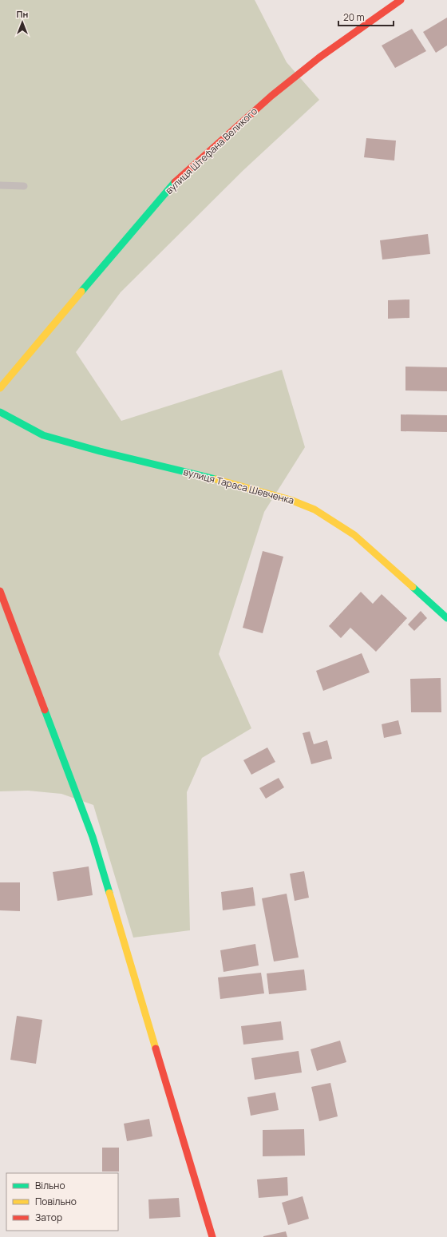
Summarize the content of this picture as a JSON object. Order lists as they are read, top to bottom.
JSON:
{
  "streets": {
    "street": ["вулиця Штефана Великого", "вулиця Тараса Шевченка"]
  },
  "legend": ["Вільно", "Повільно", "Затор"],
  "scale_bar": "20 m",
  "north": "top"
}
